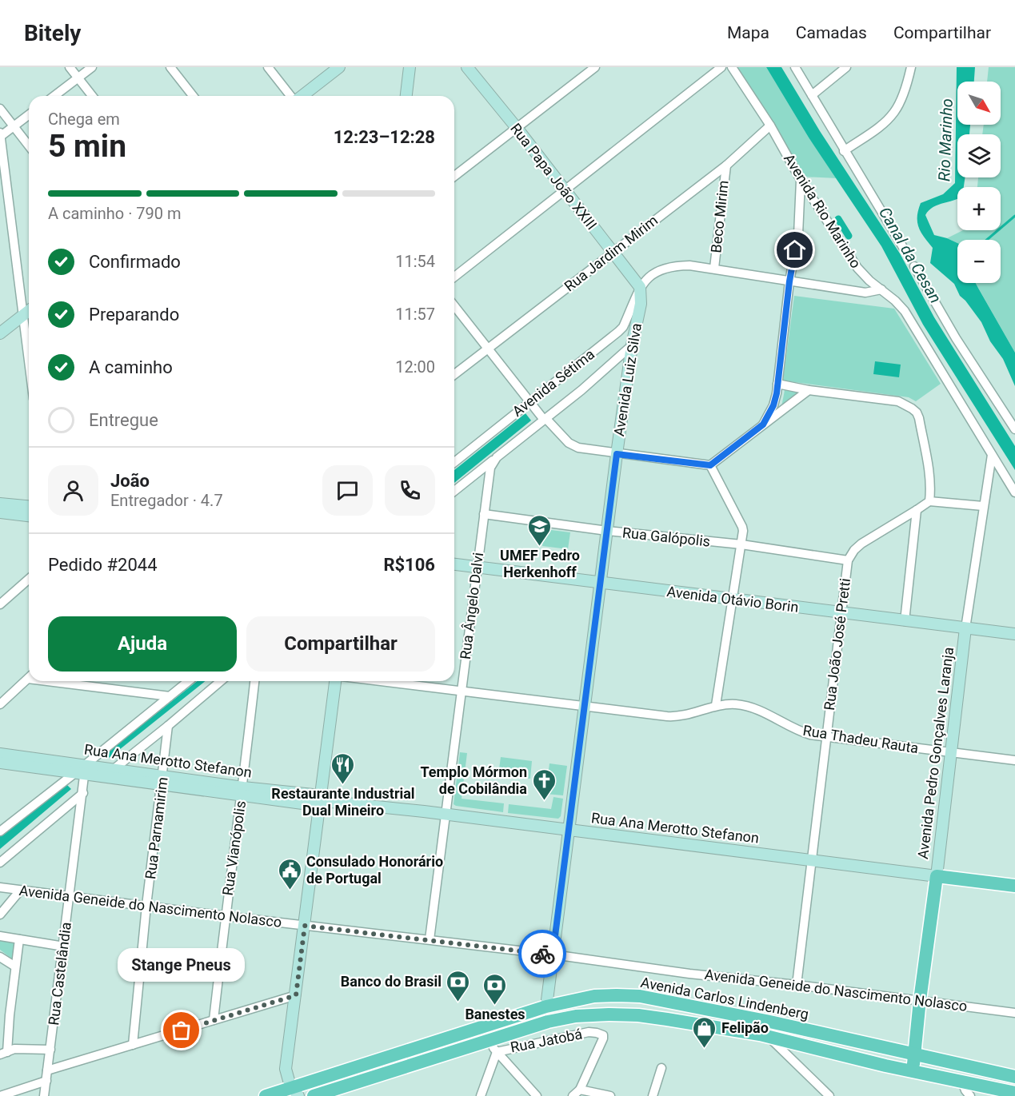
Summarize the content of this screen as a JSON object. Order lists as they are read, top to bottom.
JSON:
{
  "streets": {
    "main road": ["Avenida Pedro Gonçalves Laranja", "Rua Ana Merotto Stefanon", "Avenida Carlos Lindenberg"],
    "street": [
      "Rua Papa João XXIII",
      "Avenida Rio Marinho",
      "Beco Mirim",
      "Rua Jardim Mirim",
      "Avenida Luiz Silva",
      "Avenida Sétima",
      "Rua Galópolis",
      "Avenida Otávio Borin",
      "Rua Ângelo Dalvi",
      "Rua João José Pretti",
      "Rua Thadeu Rauta",
      "Rua Parnamirim",
      "Rua Vianópolis",
      "Avenida Geneide do Nascimento Nolasco",
      "Rua Castelândia",
      "Rua Jatobá"
    ]
  },
  "crossings": [
    ["Rua Papa João XXIII", "Rua Jardim Mirim"],
    ["Rua Papa João XXIII", "Avenida Luiz Silva"],
    ["Rua Papa João XXIII", "Avenida Sétima"],
    ["Avenida Rio Marinho", "Rua Jardim Mirim"],
    ["Avenida Rio Marinho", "Avenida Pedro Gonçalves Laranja"],
    ["Beco Mirim", "Rua Jardim Mirim"],
    ["Avenida Luiz Silva", "Avenida Sétima"],
    ["Avenida Luiz Silva", "Rua Galópolis"],
    ["Avenida Luiz Silva", "Avenida Otávio Borin"],
    ["Avenida Luiz Silva", "Rua Ângelo Dalvi"],
    ["Avenida Luiz Silva", "Rua Thadeu Rauta"],
    ["Avenida Luiz Silva", "Rua Ana Merotto Stefanon"],
    ["Avenida Luiz Silva", "Avenida Geneide do Nascimento Nolasco"],
    ["Avenida Luiz Silva", "Avenida Carlos Lindenberg"],
    ["Rua Galópolis", "Rua Ângelo Dalvi"],
    ["Rua Galópolis", "Rua João José Pretti"],
    ["Avenida Otávio Borin", "Rua Ângelo Dalvi"],
    ["Avenida Otávio Borin", "Rua João José Pretti"],
    ["Avenida Otávio Borin", "Avenida Pedro Gonçalves Laranja"],
    ["Rua Ângelo Dalvi", "Rua Thadeu Rauta"],
    ["Rua Ângelo Dalvi", "Rua Ana Merotto Stefanon"],
    ["Rua Ângelo Dalvi", "Avenida Geneide do Nascimento Nolasco"],
    ["Rua João José Pretti", "Rua Thadeu Rauta"],
    ["Rua João José Pretti", "Rua Ana Merotto Stefanon"],
    ["Rua João José Pretti", "Avenida Geneide do Nascimento Nolasco"],
    ["Rua Thadeu Rauta", "Avenida Pedro Gonçalves Laranja"],
    ["Avenida Pedro Gonçalves Laranja", "Rua Ana Merotto Stefanon"],
    ["Avenida Pedro Gonçalves Laranja", "Avenida Geneide do Nascimento Nolasco"],
    ["Avenida Pedro Gonçalves Laranja", "Avenida Carlos Lindenberg"],
    ["Rua Ana Merotto Stefanon", "Rua Parnamirim"],
    ["Rua Ana Merotto Stefanon", "Rua Vianópolis"],
    ["Rua Ana Merotto Stefanon", "Rua Castelândia"],
    ["Rua Parnamirim", "Avenida Geneide do Nascimento Nolasco"],
    ["Rua Vianópolis", "Avenida Geneide do Nascimento Nolasco"],
    ["Avenida Geneide do Nascimento Nolasco", "Rua Castelândia"]
  ],
  "water": ["Rio Marinho", "Canal da Cesan"],
  "places": {
    "school or university": ["UMEF Pedro Herkenhoff"],
    "restaurant": ["Restaurante Industrial Dual Mineiro"],
    "church": ["Templo Mórmon de Cobilândia"],
    "public building": ["Consulado Honorário de Portugal"],
    "bank": ["Banco do Brasil", "Banestes"],
    "other": ["Stange Pneus"],
    "shop": ["Felipão"]
  },
  "north": "bottom right",
  "page": {
    "header": "Bitely",
    "nav": ["Mapa", "Camadas", "Compartilhar"],
    "map_buttons": ["+", "−"],
    "heading": ["5 min", "Chega em", "12:23–12:28"],
    "panel": [
      "João",
      "Entregador · 4.7",
      "Pedido #2044",
      "R$106"
    ],
    "bar": "A caminho · 790 m",
    "list": [
      ["Confirmado", "11:54"],
      ["Preparando", "11:57"],
      ["A caminho", "12:00"],
      "Entregue"
    ],
    "buttons": ["Ajuda", "Compartilhar"],
    "bubble": "Stange Pneus"
  }
}
